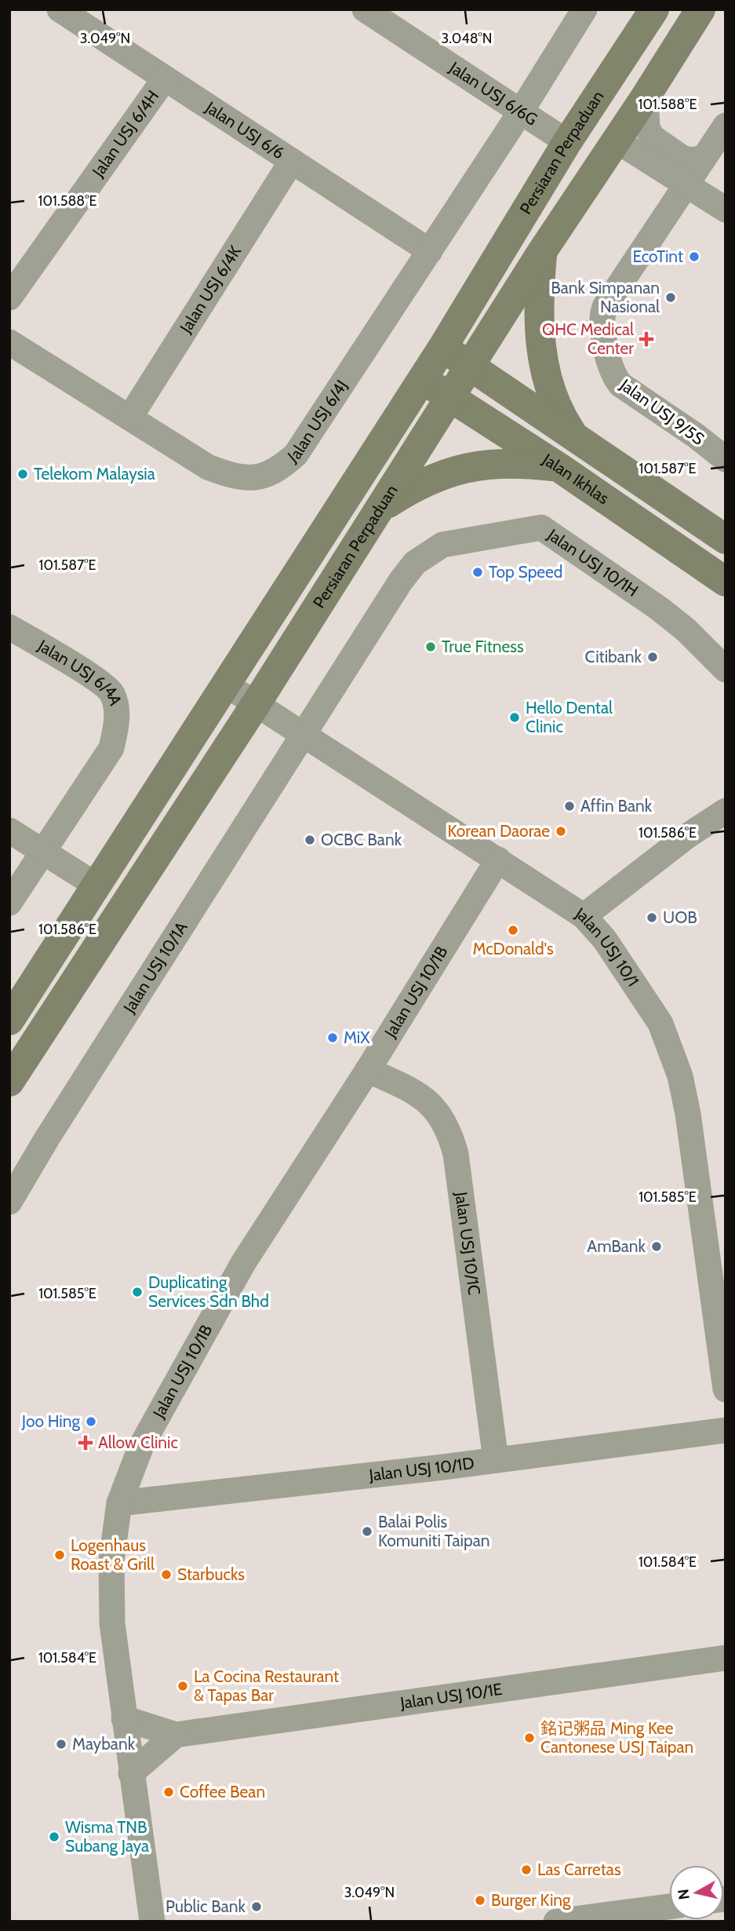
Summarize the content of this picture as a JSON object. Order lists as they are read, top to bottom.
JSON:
{
  "streets": {
    "main road": ["Persiaran Perpaduan", "Jalan Ikhlas"],
    "street": [
      "Jalan USJ 6/6G",
      "Jalan USJ 6/6",
      "Jalan USJ 6/4H",
      "Jalan USJ 6/4K",
      "Jalan USJ 9/5S",
      "Jalan USJ 6/4J",
      "Jalan USJ 10/1H",
      "Jalan USJ 6/4A",
      "Jalan USJ 10/1",
      "Jalan USJ 10/1A",
      "Jalan USJ 10/1B",
      "Jalan USJ 10/1C",
      "Jalan USJ 10/1D",
      "Jalan USJ 10/1E"
    ]
  },
  "crossings": [
    ["Jalan USJ 6/6G", "Persiaran Perpaduan"],
    ["Jalan USJ 6/6G", "Jalan USJ 6/4J"],
    ["Jalan USJ 6/6", "Jalan USJ 6/4H"],
    ["Jalan USJ 6/6", "Jalan USJ 6/4K"],
    ["Jalan USJ 6/6", "Jalan USJ 6/4J"],
    ["Persiaran Perpaduan", "Jalan Ikhlas"],
    ["Persiaran Perpaduan", "Jalan USJ 10/1"],
    ["Jalan USJ 6/4K", "Jalan USJ 6/4J"],
    ["Jalan USJ 10/1H", "Jalan USJ 10/1"],
    ["Jalan USJ 10/1H", "Jalan USJ 10/1A"],
    ["Jalan USJ 10/1", "Jalan USJ 10/1A"],
    ["Jalan USJ 10/1", "Jalan USJ 10/1B"],
    ["Jalan USJ 10/1B", "Jalan USJ 10/1C"],
    ["Jalan USJ 10/1B", "Jalan USJ 10/1D"],
    ["Jalan USJ 10/1B", "Jalan USJ 10/1E"],
    ["Jalan USJ 10/1C", "Jalan USJ 10/1D"]
  ],
  "places": {
    "other": [
      "EcoTint",
      "Bank Simpanan Nasional",
      "Telekom Malaysia",
      "Top Speed",
      "True Fitness",
      "Citibank",
      "Hello Dental Clinic",
      "Affin Bank",
      "Korean Daorae",
      "OCBC Bank",
      "UOB",
      "McDonald's",
      "MiX",
      "AmBank",
      "Duplicating Services Sdn Bhd",
      "Joo Hing",
      "Balai Polis Komuniti Taipan",
      "Logenhaus Roast & Grill",
      "Starbucks",
      "La Cocina Restaurant & Tapas Bar",
      "銘记粥品 Ming Kee Cantonese USJ Taipan",
      "Maybank",
      "Coffee Bean",
      "Wisma TNB Subang Jaya",
      "Las Carretas",
      "Burger King",
      "Public Bank"
    ],
    "health": ["QHC Medical Center", "Allow Clinic"]
  },
  "north": "left",
  "coordinates": [
    "3.049°N",
    "3.048°N",
    "101.588°E",
    "101.587°E",
    "101.586°E",
    "101.585°E",
    "101.584°E"
  ]
}
